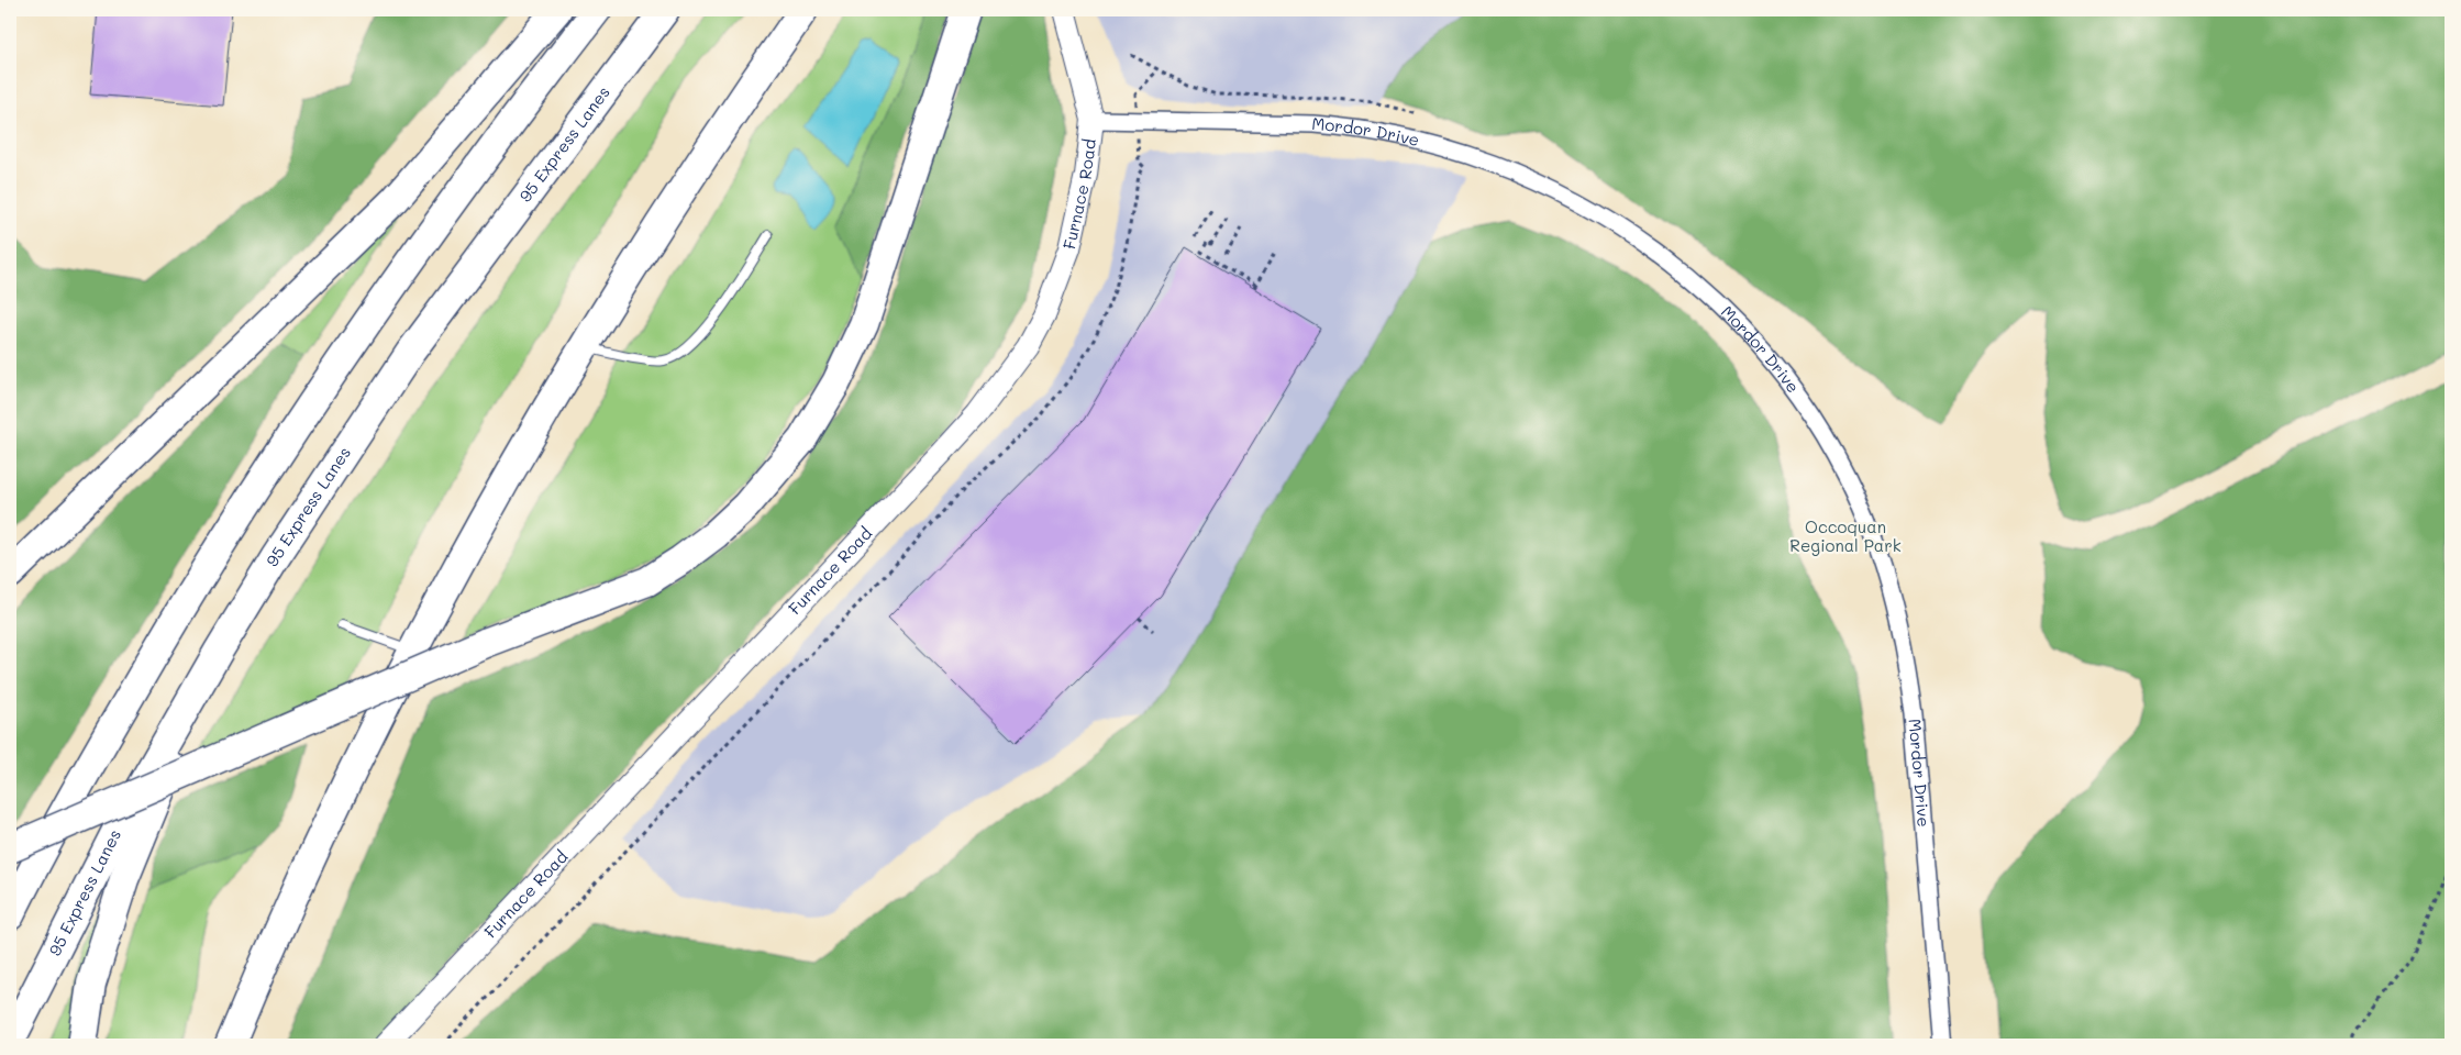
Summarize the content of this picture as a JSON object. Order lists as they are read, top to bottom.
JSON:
{
  "streets": {
    "highway": ["95 Express Lanes"],
    "main road": ["Furnace Road"],
    "street": ["Mordor Drive"]
  },
  "crossings": [
    ["Mordor Drive", "Furnace Road"]
  ],
  "parks": ["Occoquan Regional Park"]
}
